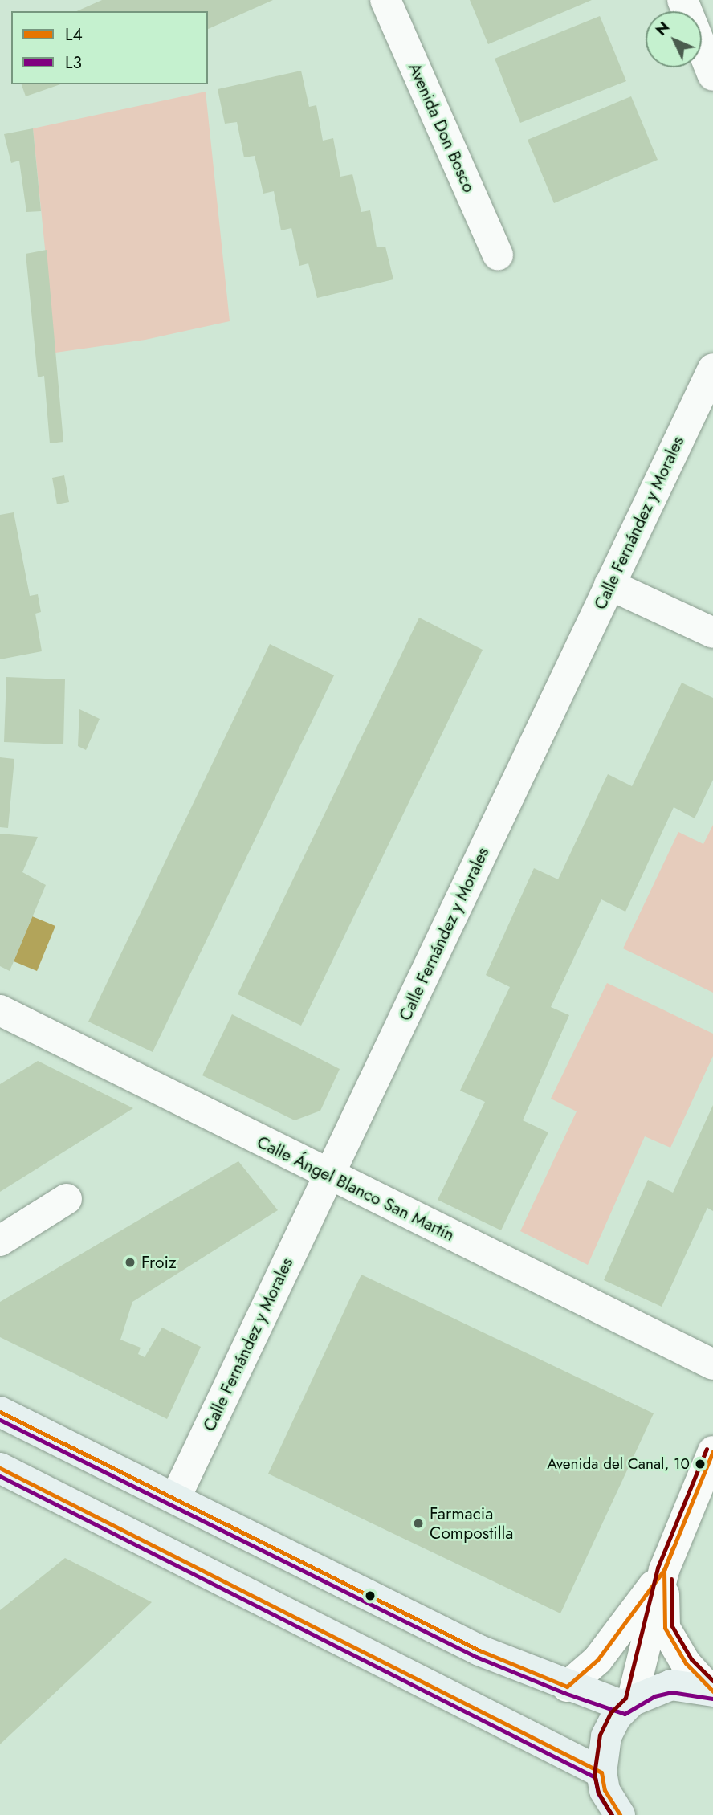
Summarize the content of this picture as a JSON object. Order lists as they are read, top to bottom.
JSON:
{
  "streets": {
    "street": ["Avenida Don Bosco", "Calle Fernández y Morales", "Calle Ángel Blanco San Martín"]
  },
  "crossings": [
    ["Calle Fernández y Morales", "Calle Ángel Blanco San Martín"]
  ],
  "places": ["Froiz", "Avenida del Canal, 10", "Farmacia Compostilla"],
  "lines": ["transit line L4", "transit line L3"],
  "legend": ["L4", "L3"],
  "north": "top left"
}
